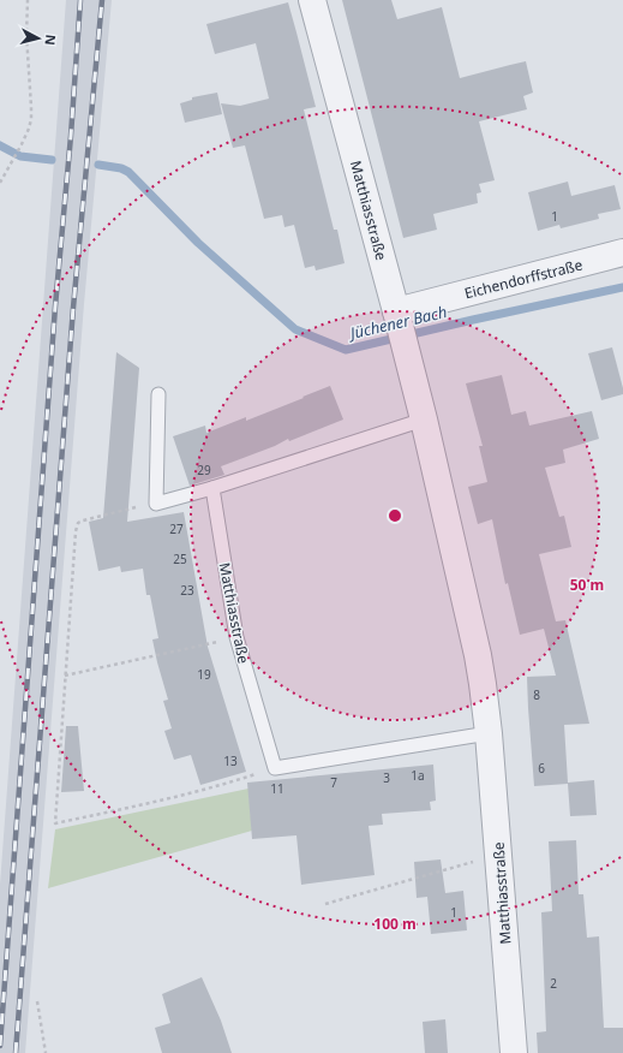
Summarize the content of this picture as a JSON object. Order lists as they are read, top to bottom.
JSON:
{
  "streets": {
    "street": ["Matthiasstraße", "Eichendorffstraße"]
  },
  "crossings": [
    ["Matthiasstraße", "Eichendorffstraße"]
  ],
  "water": ["Jüchener Bach"],
  "house_numbers": [
    "1",
    "29",
    "27",
    "25",
    "23",
    "19",
    "8",
    "13",
    "6",
    "1a",
    "3",
    "7",
    "11",
    "1",
    "2"
  ],
  "north": "right",
  "rings": ["50 m", "100 m"]
}
